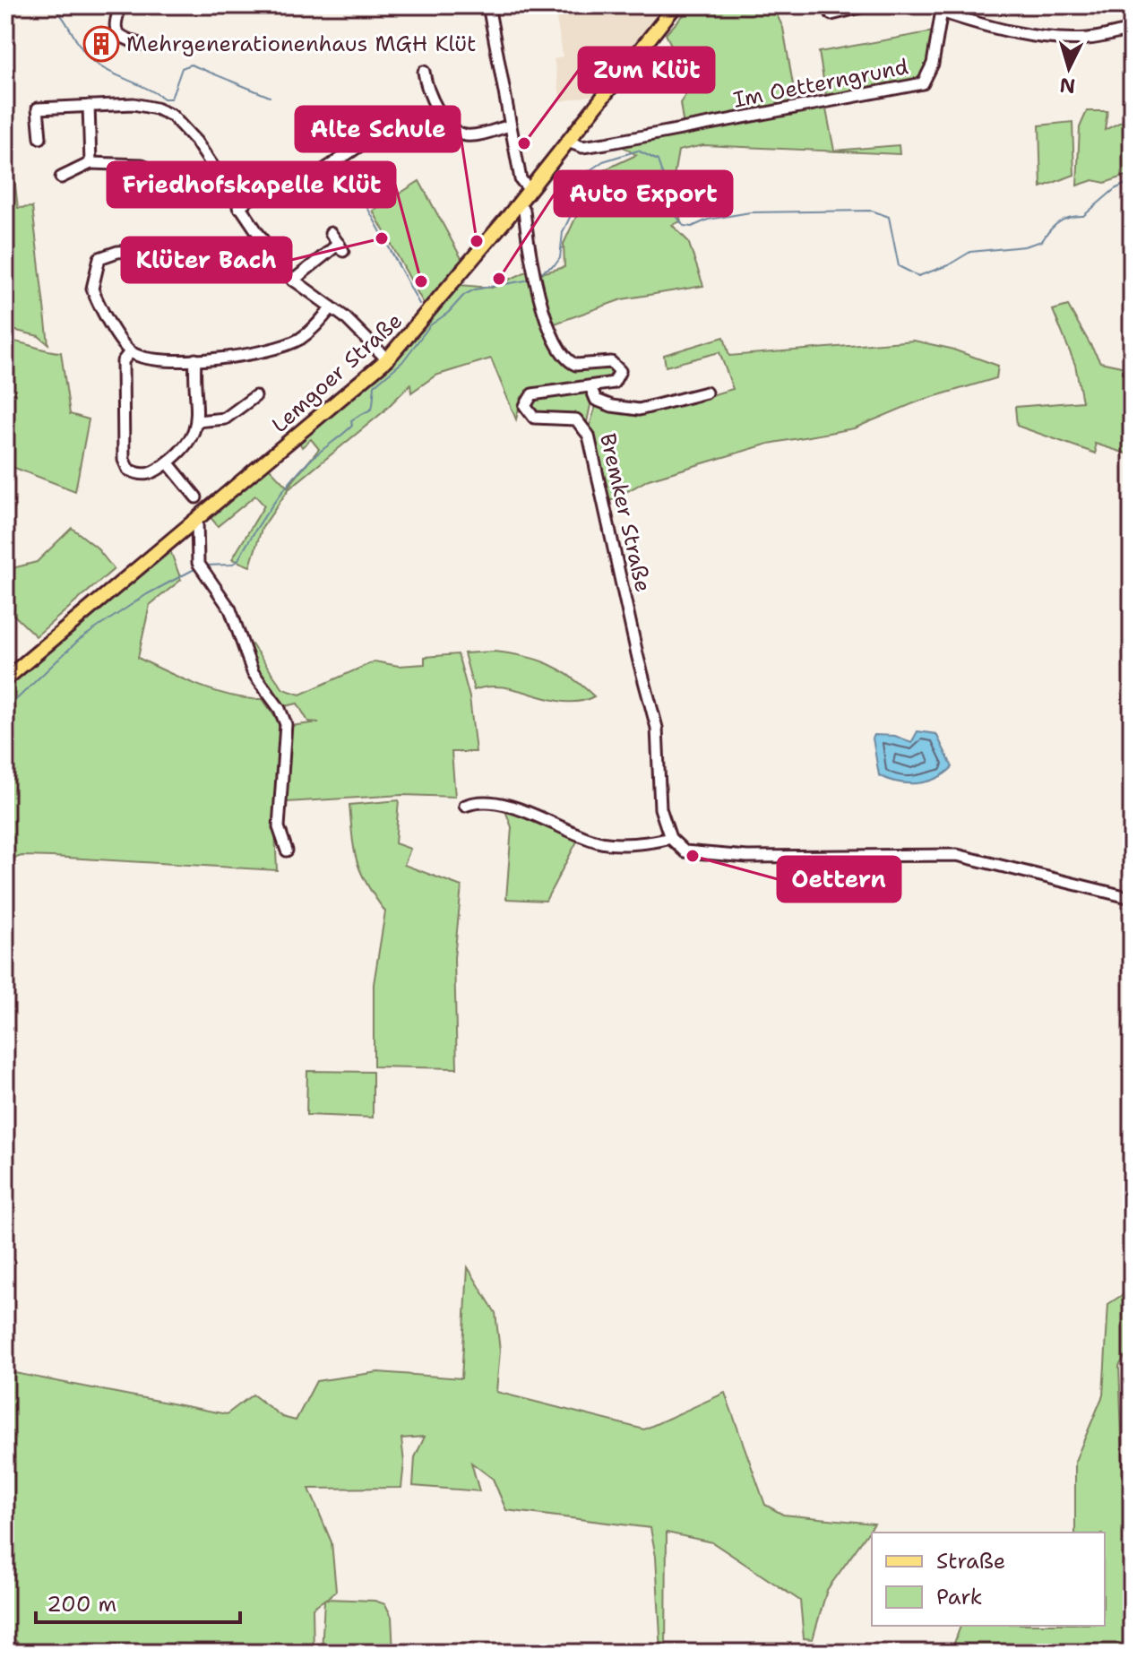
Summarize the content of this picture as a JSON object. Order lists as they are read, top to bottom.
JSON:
{
  "streets": {
    "main road": ["Lemgoer Straße"],
    "street": ["Im Oetterngrund", "Bremker Straße"]
  },
  "crossings": [
    ["Im Oetterngrund", "Lemgoer Straße"],
    ["Lemgoer Straße", "Bremker Straße"]
  ],
  "places": {
    "building": ["Mehrgenerationenhaus MGH Klüt"],
    "other": [
      "Zum Klüt",
      "Klüter Bach",
      "Alte Schule",
      "Auto Export",
      "Friedhofskapelle Klüt",
      "Oettern"
    ]
  },
  "legend": ["Straße", "Park"],
  "scale_bar": "200 m",
  "north": "bottom"
}
